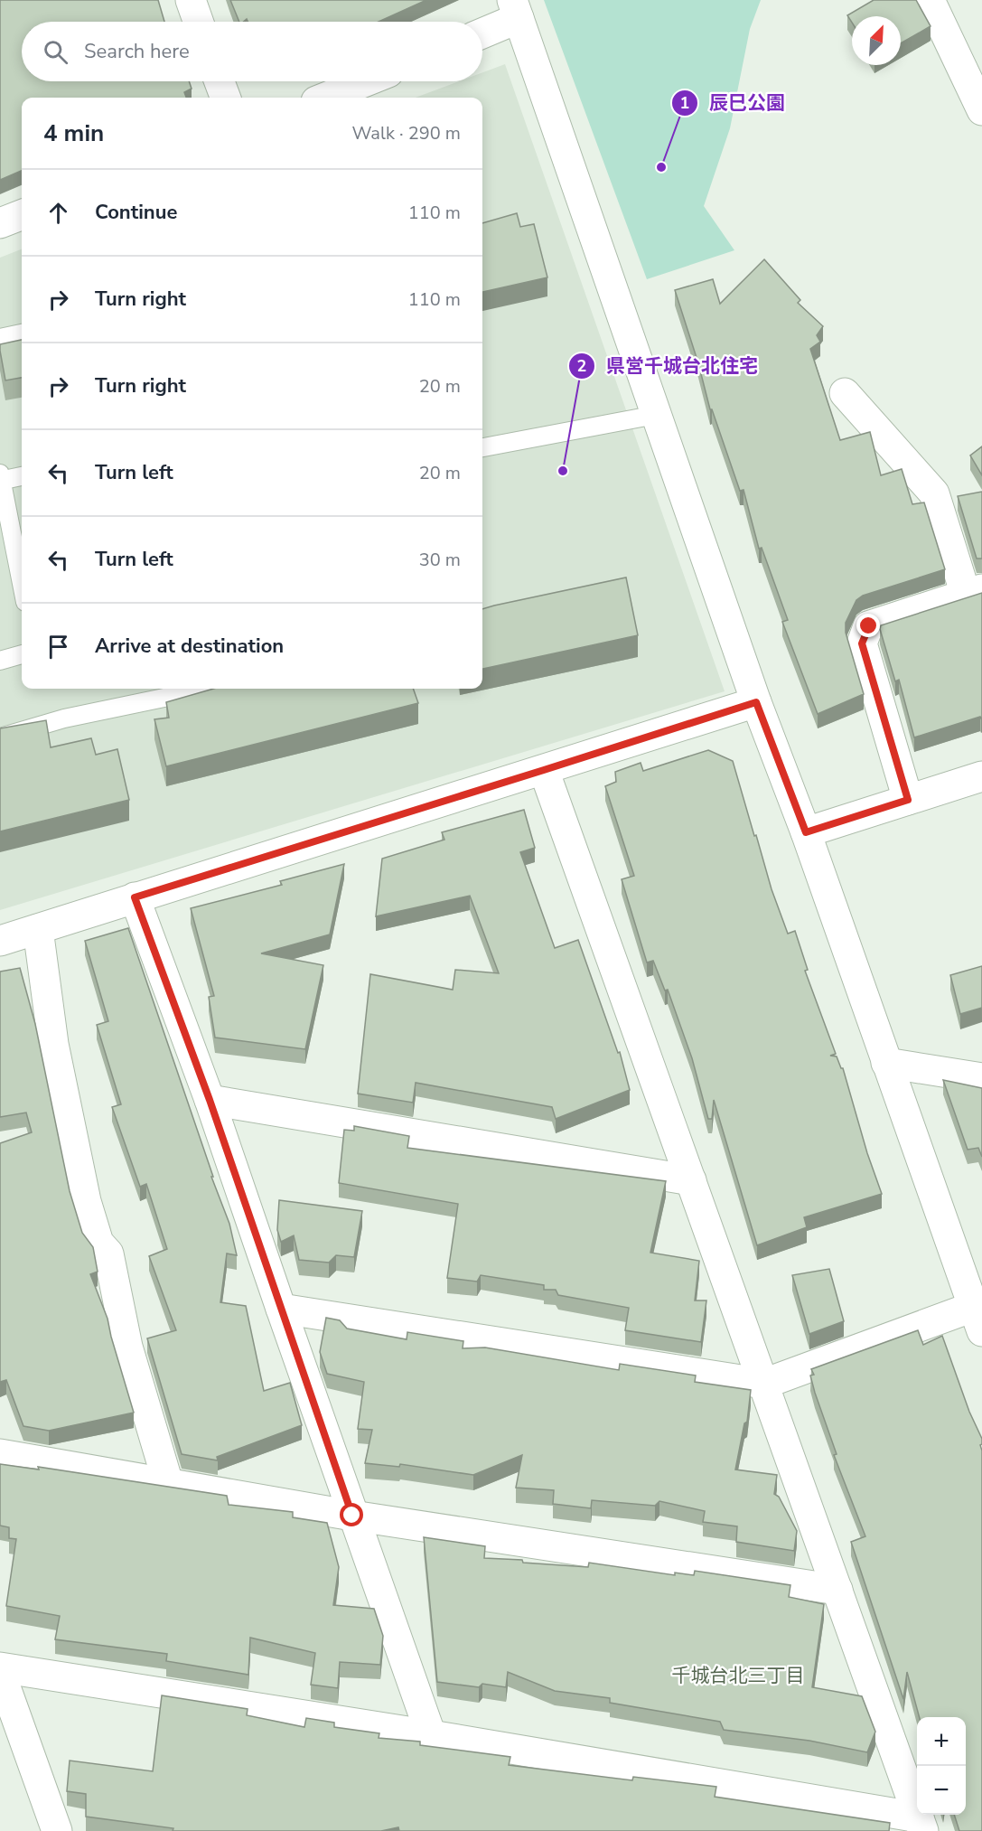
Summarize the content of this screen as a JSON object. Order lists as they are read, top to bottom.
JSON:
{
  "districts": ["千城台北三丁目"],
  "places": ["辰巳公園", "県営千城台北住宅"],
  "north": "top right",
  "page": {
    "search": "Search here",
    "heading": ["4 min", "Walk · 290 m"],
    "list": [
      ["Continue", "110 m"],
      ["Turn right", "110 m"],
      ["Turn right", "20 m"],
      ["Turn left", "20 m"],
      ["Turn left", "30 m"],
      "Arrive at destination"
    ],
    "map_buttons": ["+", "−"]
  }
}
